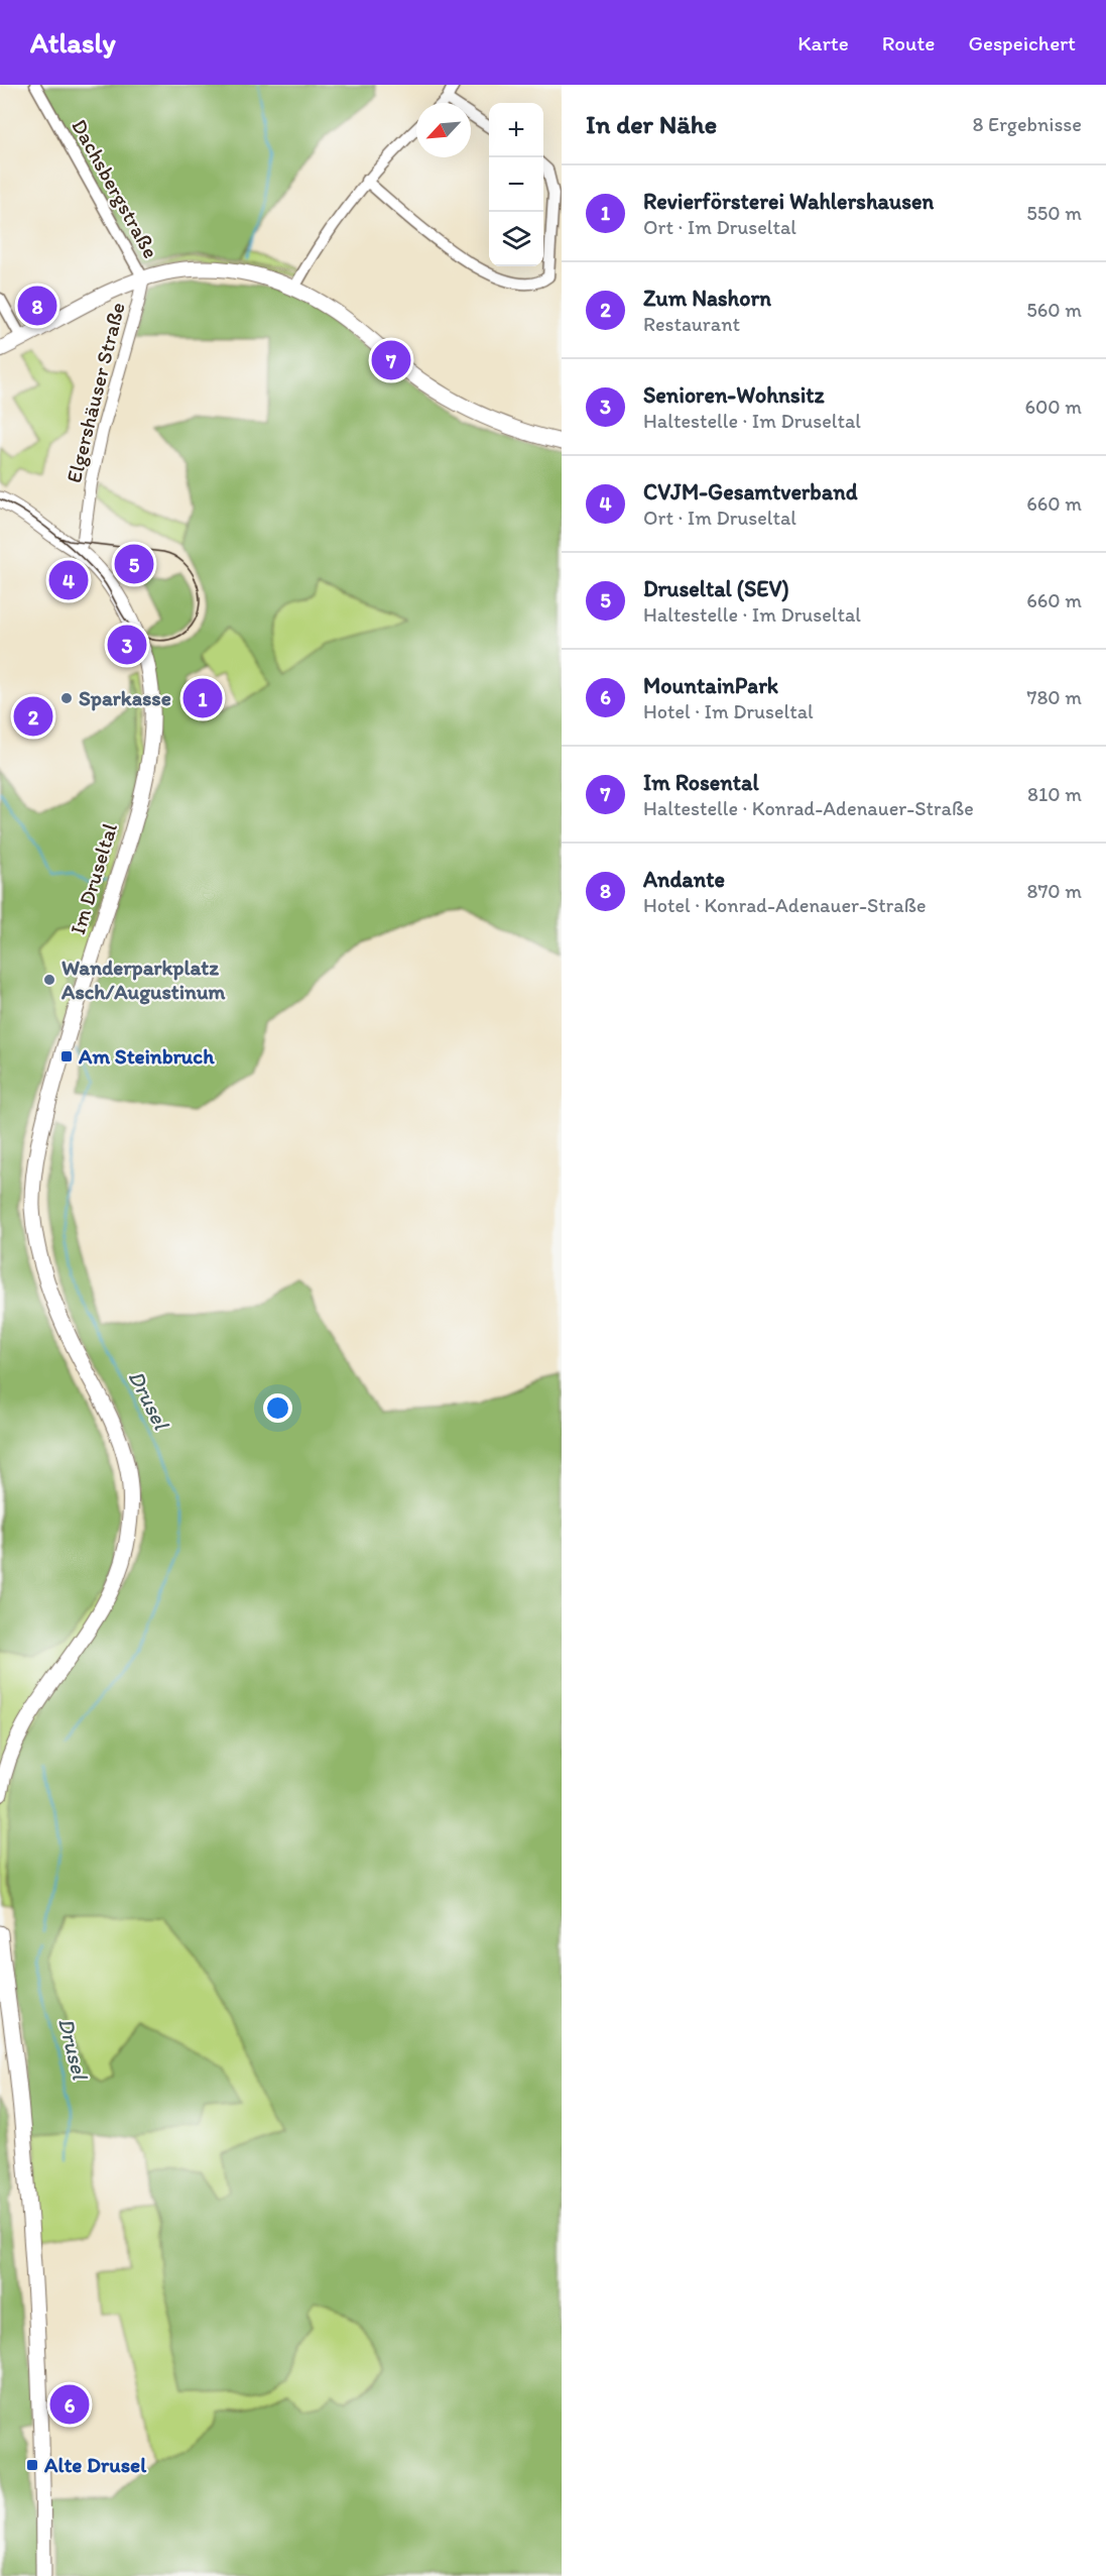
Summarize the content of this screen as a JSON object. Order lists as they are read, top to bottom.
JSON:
{
  "streets": {
    "main road": ["Im Druseltal"],
    "street": ["Dachsbergstraße", "Elgershäuser Straße"]
  },
  "crossings": [
    ["Dachsbergstraße", "Elgershäuser Straße"],
    ["Elgershäuser Straße", "Im Druseltal"]
  ],
  "water": ["Drusel"],
  "places": {
    "other": ["Sparkasse", "Wanderparkplatz Asch/Augustinum"],
    "transit": ["Am Steinbruch", "Alte Drusel"]
  },
  "north": "bottom left",
  "page": {
    "header": "Atlasly",
    "nav": ["Karte", "Route", "Gespeichert"],
    "heading": ["In der Nähe", "8 Ergebnisse"],
    "map_buttons": ["+", "−"],
    "list": [
      {
        "mark": "1",
        "name": "Revierförsterei Wahlershausen",
        "note": "Ort · Im Druseltal",
        "value": "550 m"
      },
      {
        "mark": "2",
        "name": "Zum Nashorn",
        "note": "Restaurant",
        "value": "560 m"
      },
      {
        "mark": "3",
        "name": "Senioren-Wohnsitz",
        "note": "Haltestelle · Im Druseltal",
        "value": "600 m"
      },
      {
        "mark": "4",
        "name": "CVJM-Gesamtverband",
        "note": "Ort · Im Druseltal",
        "value": "660 m"
      },
      {
        "mark": "5",
        "name": "Druseltal (SEV)",
        "note": "Haltestelle · Im Druseltal",
        "value": "660 m"
      },
      {
        "mark": "6",
        "name": "MountainPark",
        "note": "Hotel · Im Druseltal",
        "value": "780 m"
      },
      {
        "mark": "7",
        "name": "Im Rosental",
        "note": "Haltestelle · Konrad-Adenauer-Straße",
        "value": "810 m"
      },
      {
        "mark": "8",
        "name": "Andante",
        "note": "Hotel · Konrad-Adenauer-Straße",
        "value": "870 m"
      }
    ],
    "pins": [
      "8",
      "7",
      "5",
      "4",
      "3",
      "1",
      "2",
      "6"
    ]
  }
}
